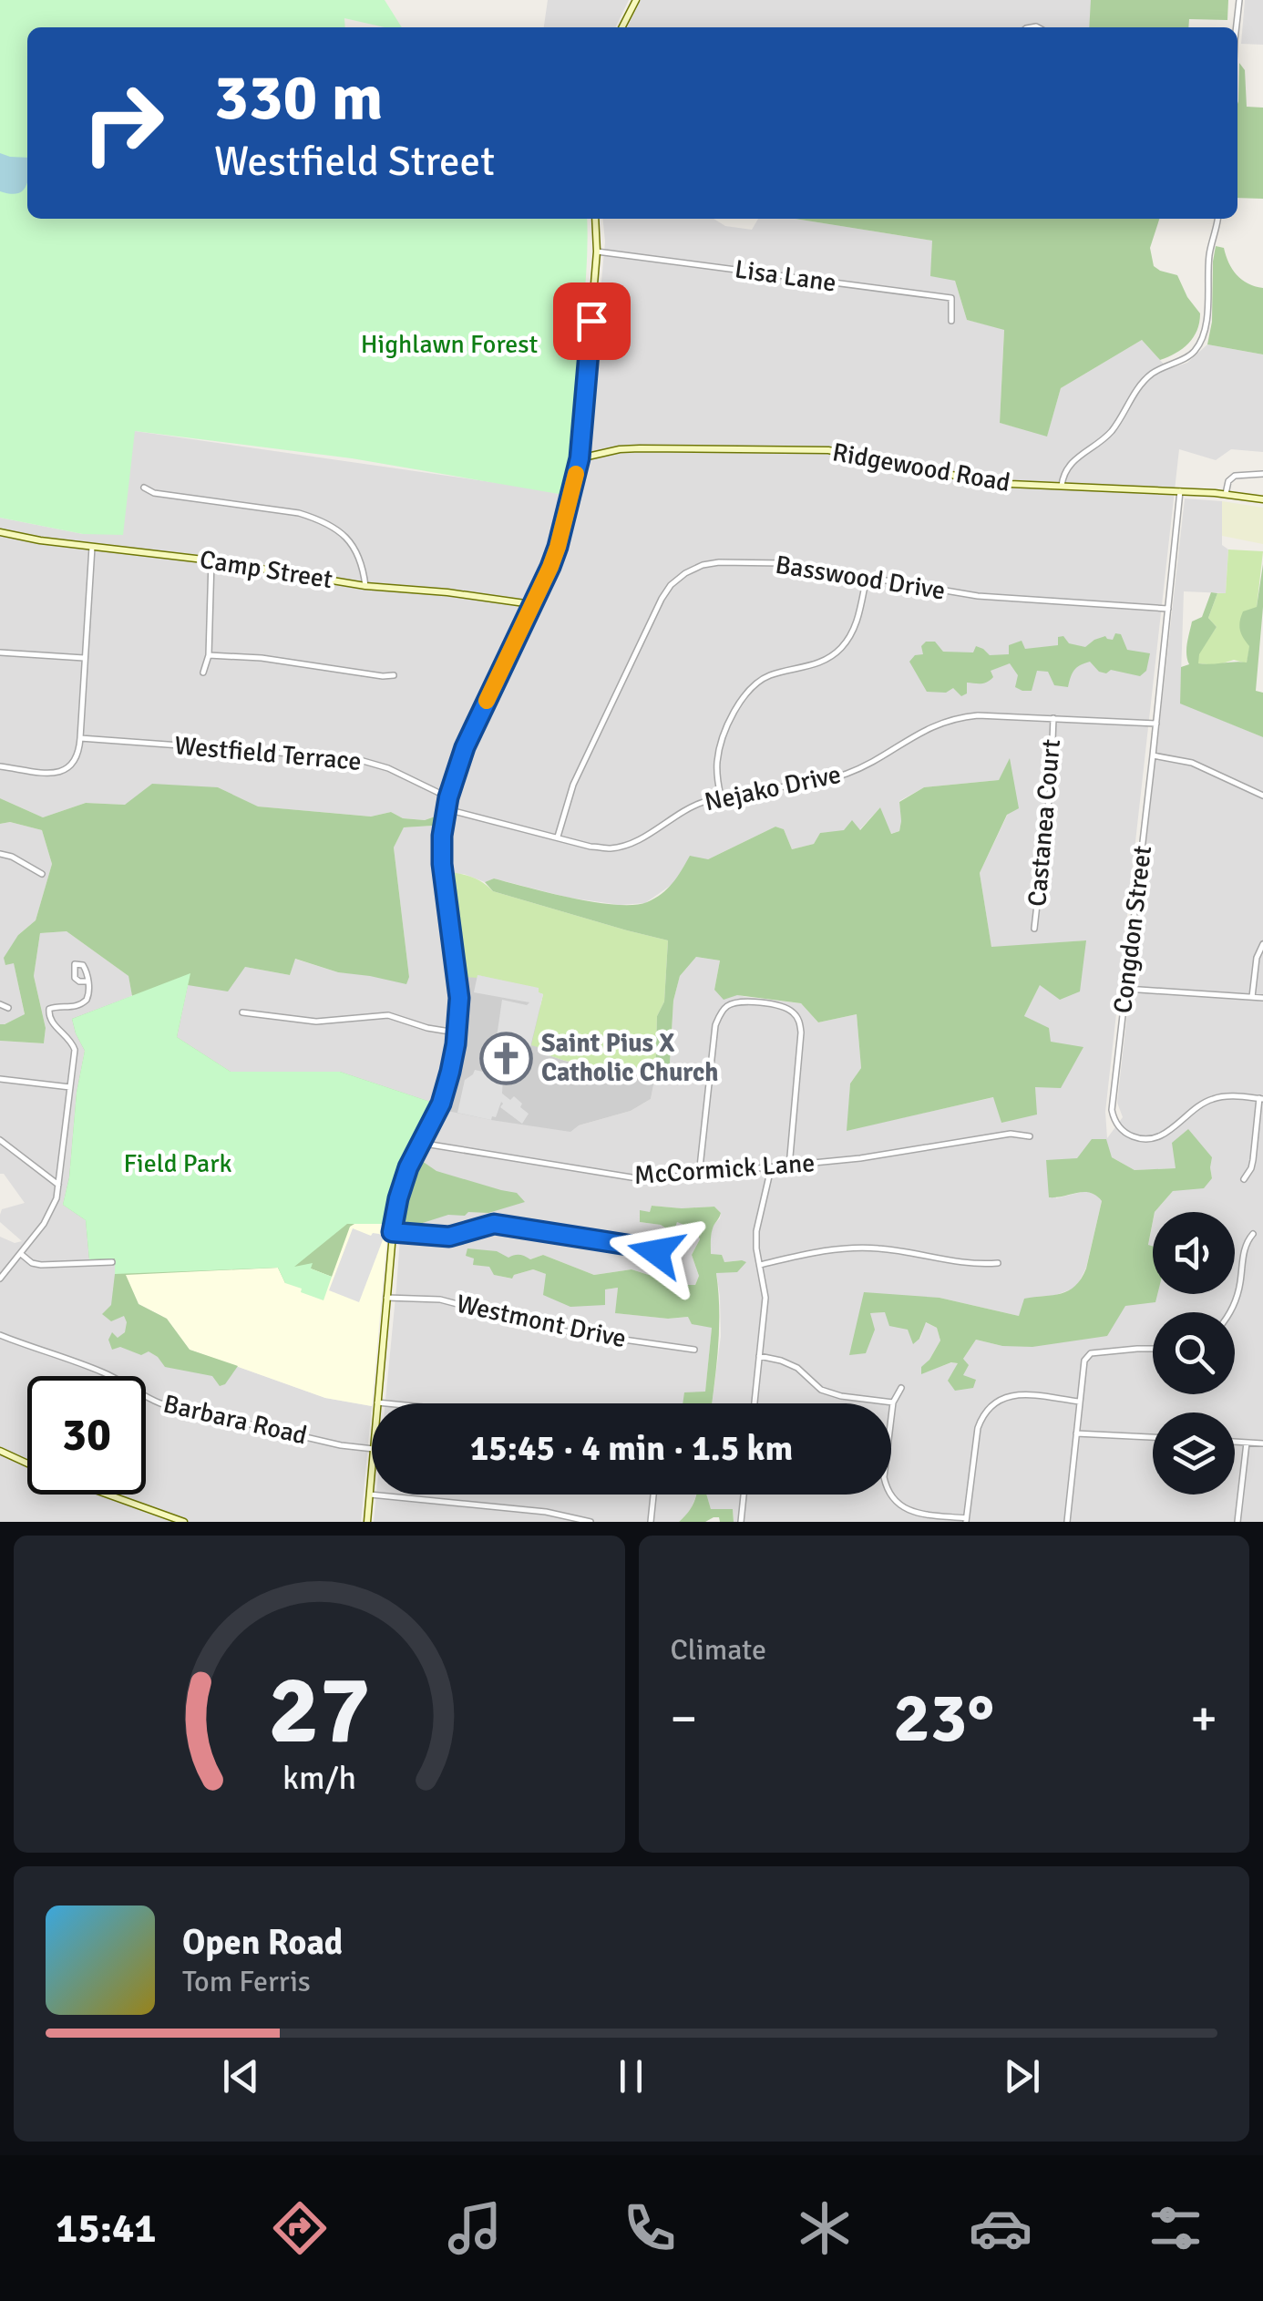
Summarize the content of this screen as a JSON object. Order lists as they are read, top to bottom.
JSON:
{
  "streets": {
    "main road": ["Ridgewood Road", "Camp Street"],
    "street": [
      "Lisa Lane",
      "Basswood Drive",
      "Westfield Terrace",
      "Nejako Drive",
      "Castanea Court",
      "Congdon Street",
      "McCormick Lane",
      "Westmont Drive",
      "Barbara Road"
    ]
  },
  "crossings": [
    ["Ridgewood Road", "Congdon Street"],
    ["Basswood Drive", "Nejako Drive"],
    ["Basswood Drive", "Congdon Street"],
    ["Nejako Drive", "Castanea Court"],
    ["Nejako Drive", "Congdon Street"]
  ],
  "parks": ["Highlawn Forest", "Field Park"],
  "places": {
    "church": ["Saint Pius X Catholic Church"]
  },
  "page": {
    "turn": ["330 m", "Westfield Street"],
    "limit": "30",
    "trip": "15:45 · 4 min · 1.5 km",
    "tile": "Climate",
    "heat": ["−", "23°", "+"],
    "song": ["Open Road", "Tom Ferris"],
    "tabs": "15:41",
    "gauge": ["27", "km/h"]
  }
}
